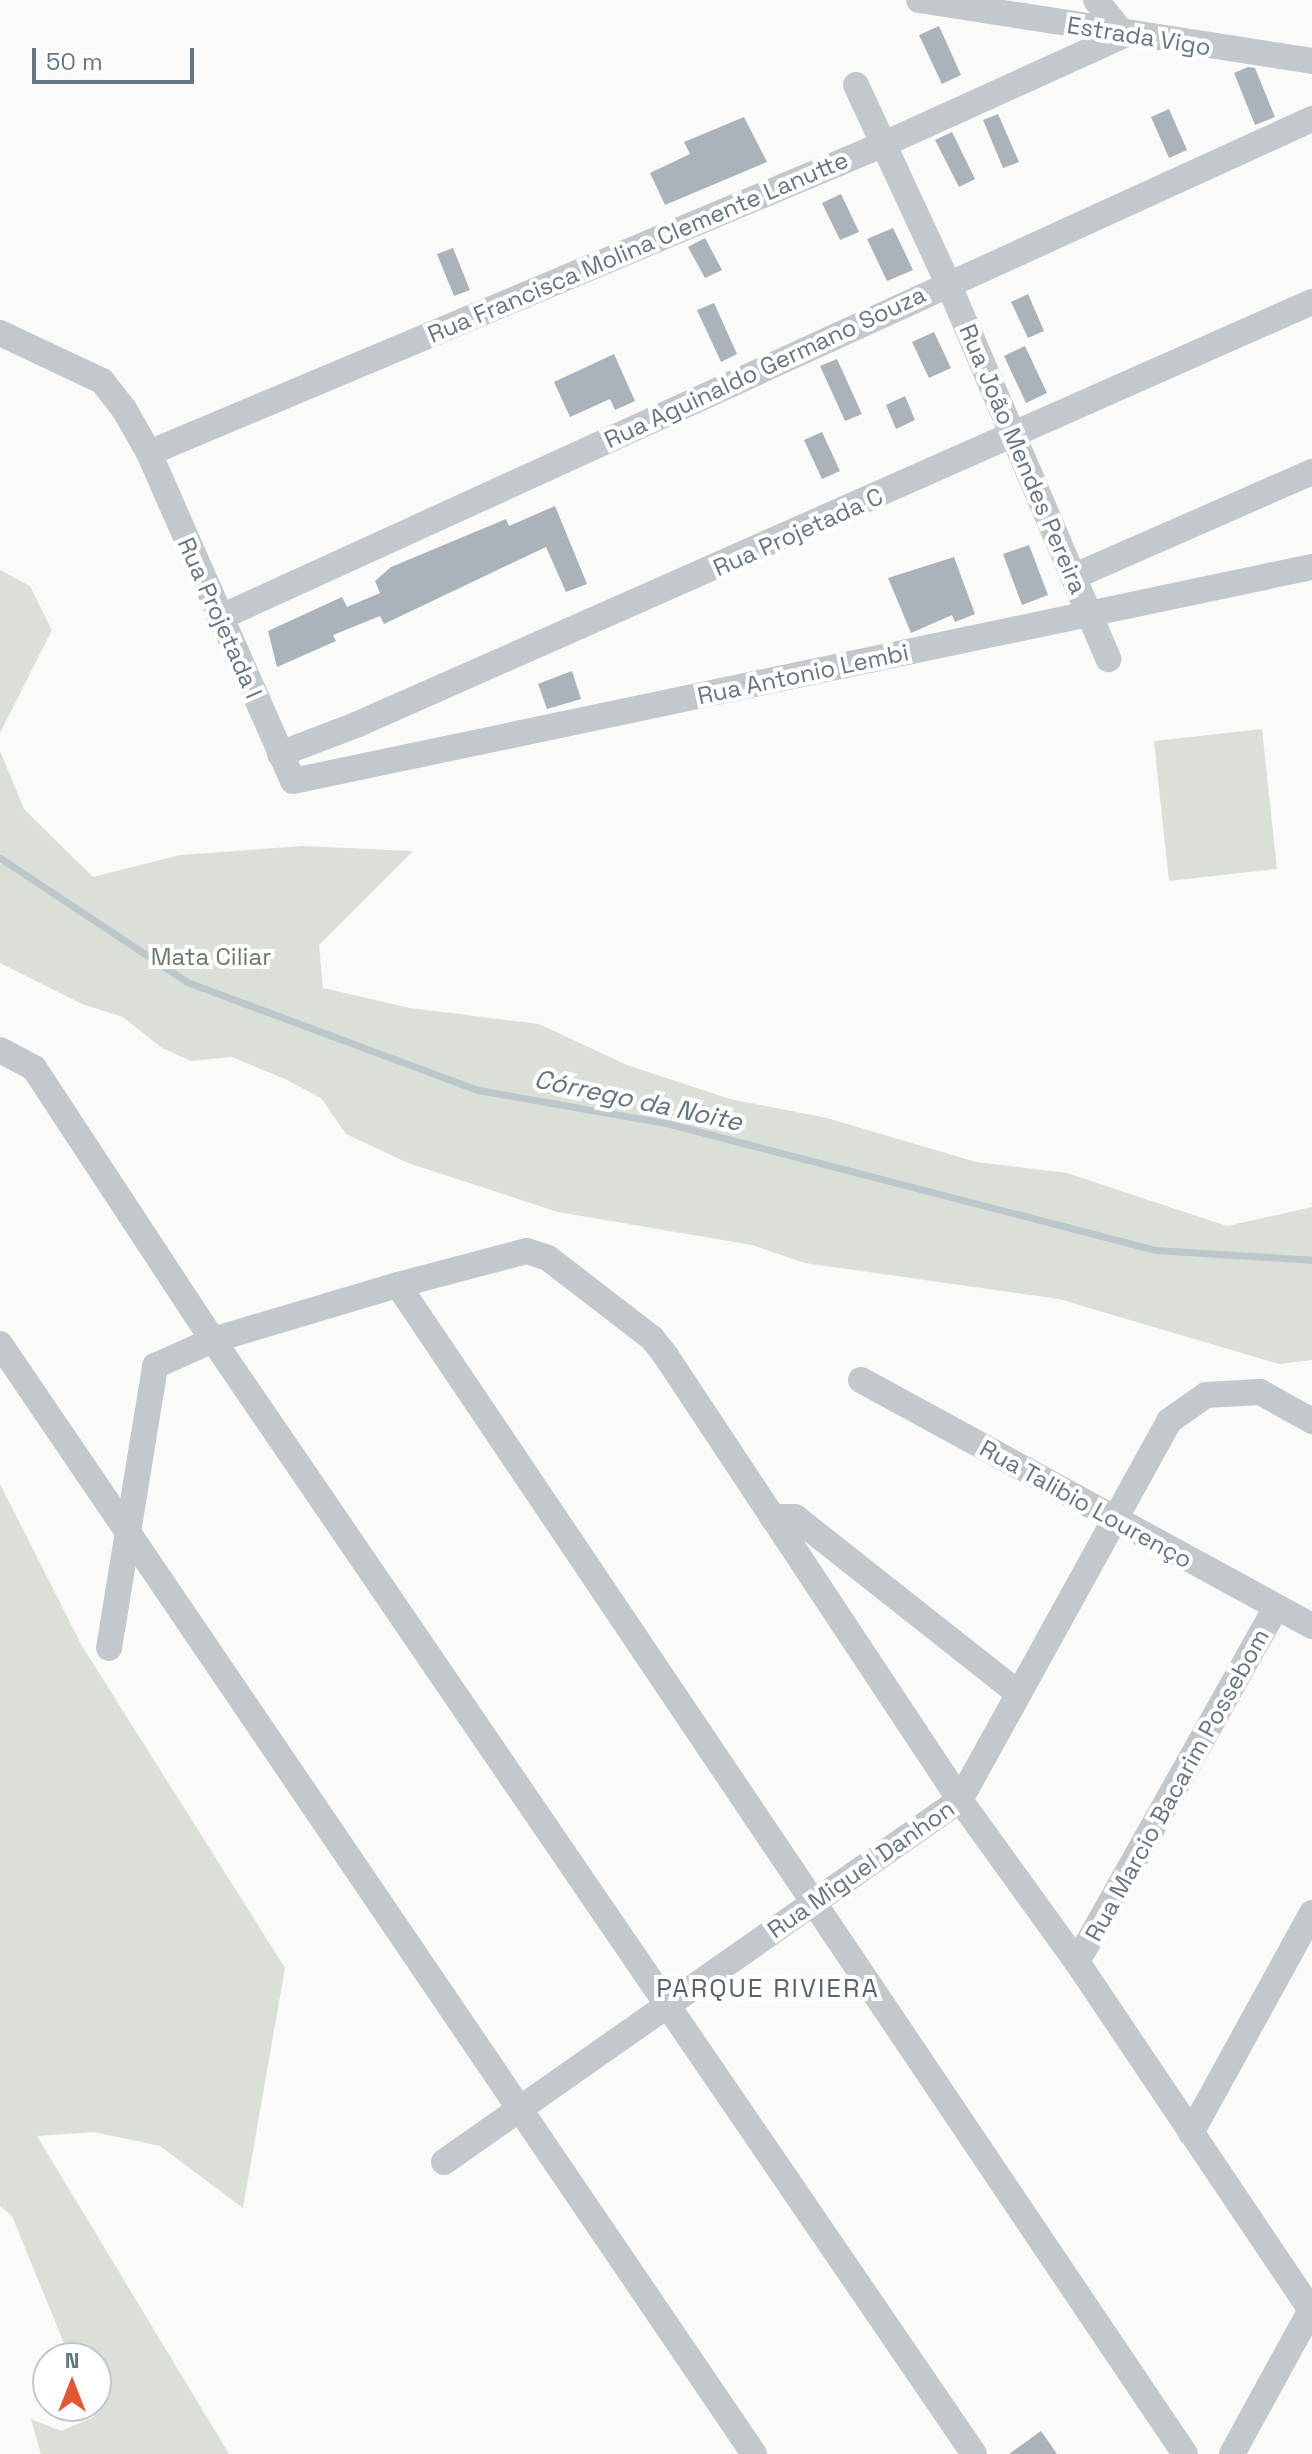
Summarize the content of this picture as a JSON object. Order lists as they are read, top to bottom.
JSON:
{
  "streets": {
    "street": [
      "Estrada Vigo",
      "Rua Francisca Molina Clemente Lanutte",
      "Rua Aguinaldo Germano Souza",
      "Rua João Mendes Pereira",
      "Rua Projetada C",
      "Rua Projetada I",
      "Rua Antonio Lembi",
      "Rua Talibio Lourenço",
      "Rua Marcio Bacarim Possebom",
      "Rua Miguel Danhon"
    ]
  },
  "crossings": [
    ["Estrada Vigo", "Rua Francisca Molina Clemente Lanutte"],
    ["Rua Francisca Molina Clemente Lanutte", "Rua João Mendes Pereira"],
    ["Rua Francisca Molina Clemente Lanutte", "Rua Projetada I"],
    ["Rua Aguinaldo Germano Souza", "Rua João Mendes Pereira"],
    ["Rua Aguinaldo Germano Souza", "Rua Projetada I"],
    ["Rua João Mendes Pereira", "Rua Projetada C"],
    ["Rua João Mendes Pereira", "Rua Antonio Lembi"],
    ["Rua Projetada C", "Rua Projetada I"],
    ["Rua Projetada I", "Rua Antonio Lembi"],
    ["Rua Talibio Lourenço", "Rua Marcio Bacarim Possebom"],
    ["Rua Talibio Lourenço", "Rua Miguel Danhon"]
  ],
  "districts": ["PARQUE RIVIERA"],
  "water": ["Córrego da Noite"],
  "parks": ["Mata Ciliar"],
  "scale_bar": "50 m",
  "north": "top"
}
